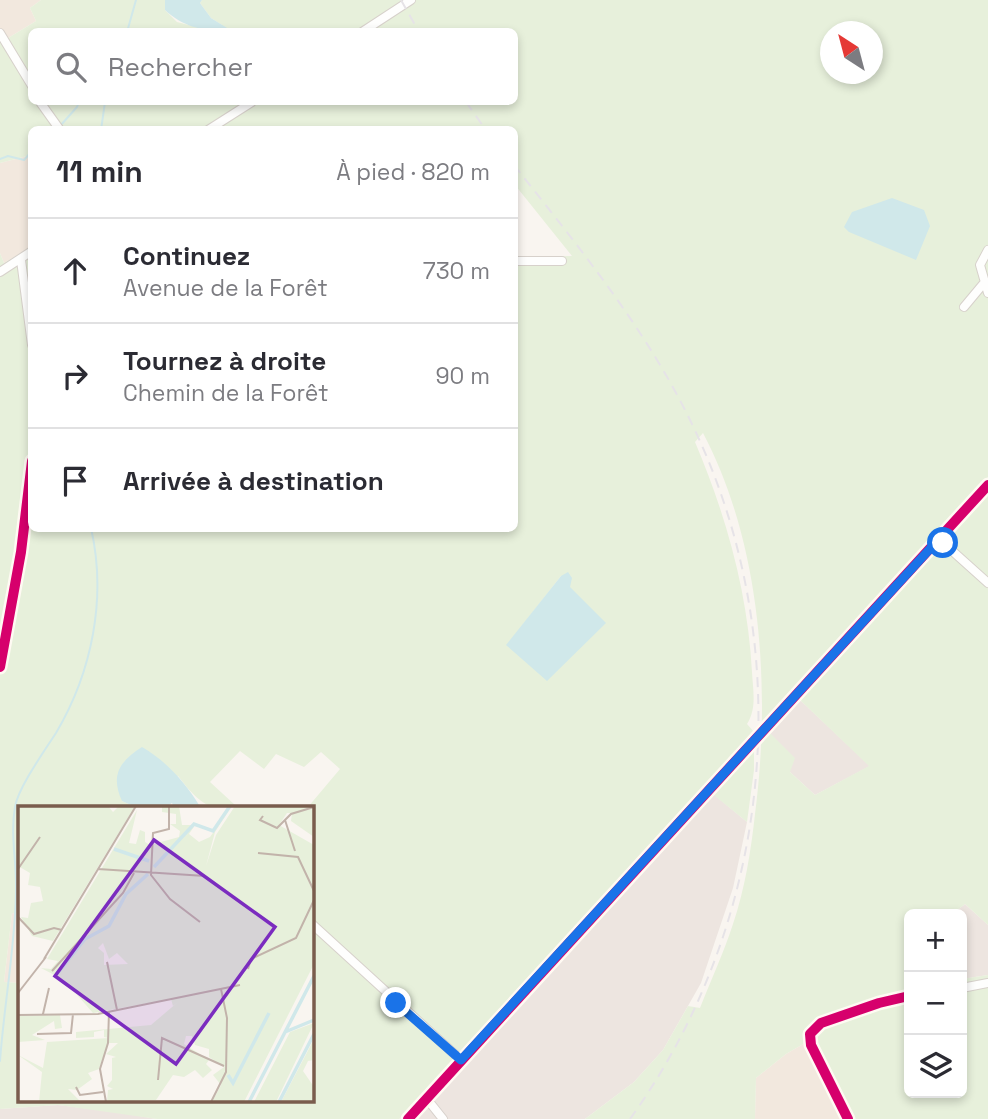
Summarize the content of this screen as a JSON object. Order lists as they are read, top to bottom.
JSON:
{
  "north": "top left",
  "page": {
    "search": "Rechercher",
    "heading": ["11 min", "À pied · 820 m"],
    "list": [
      ["Continuez", "Avenue de la Forêt", "730 m"],
      ["Tournez à droite", "Chemin de la Forêt", "90 m"],
      "Arrivée à destination"
    ],
    "map_buttons": ["+", "−"]
  }
}
